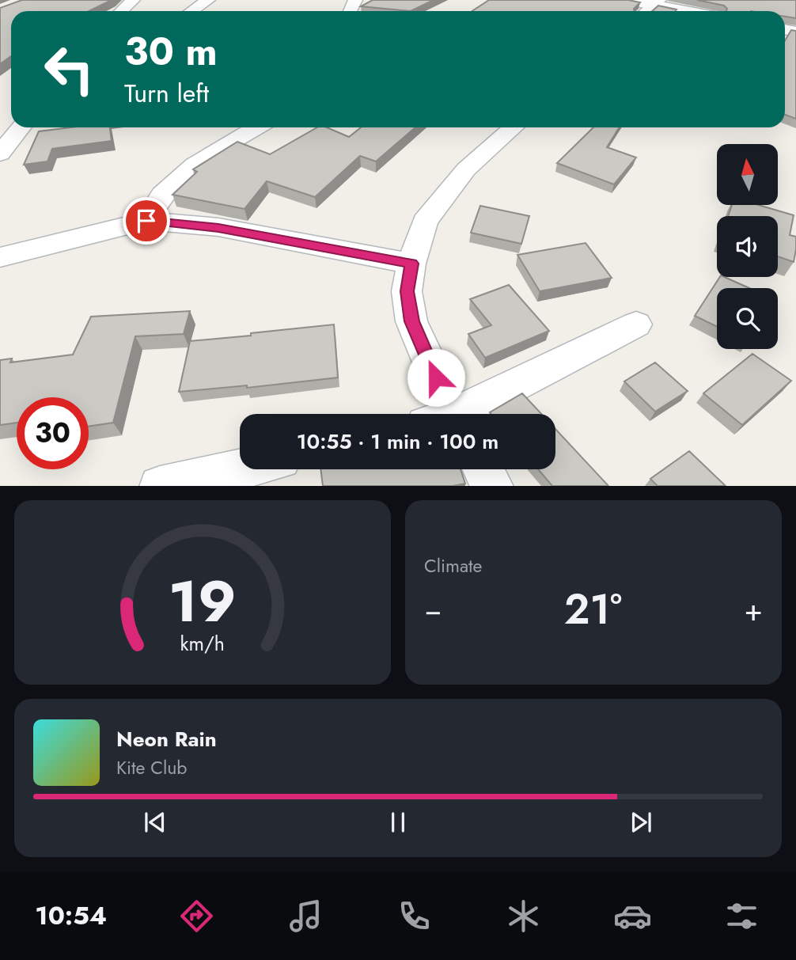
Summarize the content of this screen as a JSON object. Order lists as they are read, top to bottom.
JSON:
{
  "north": "top",
  "page": {
    "turn": ["30 m", "Turn left"],
    "limit": "30",
    "trip": "10:55 · 1 min · 100 m",
    "tile": "Climate",
    "heat": ["−", "21°", "+"],
    "song": ["Neon Rain", "Kite Club"],
    "tabs": "10:54",
    "gauge": ["19", "km/h"]
  }
}
